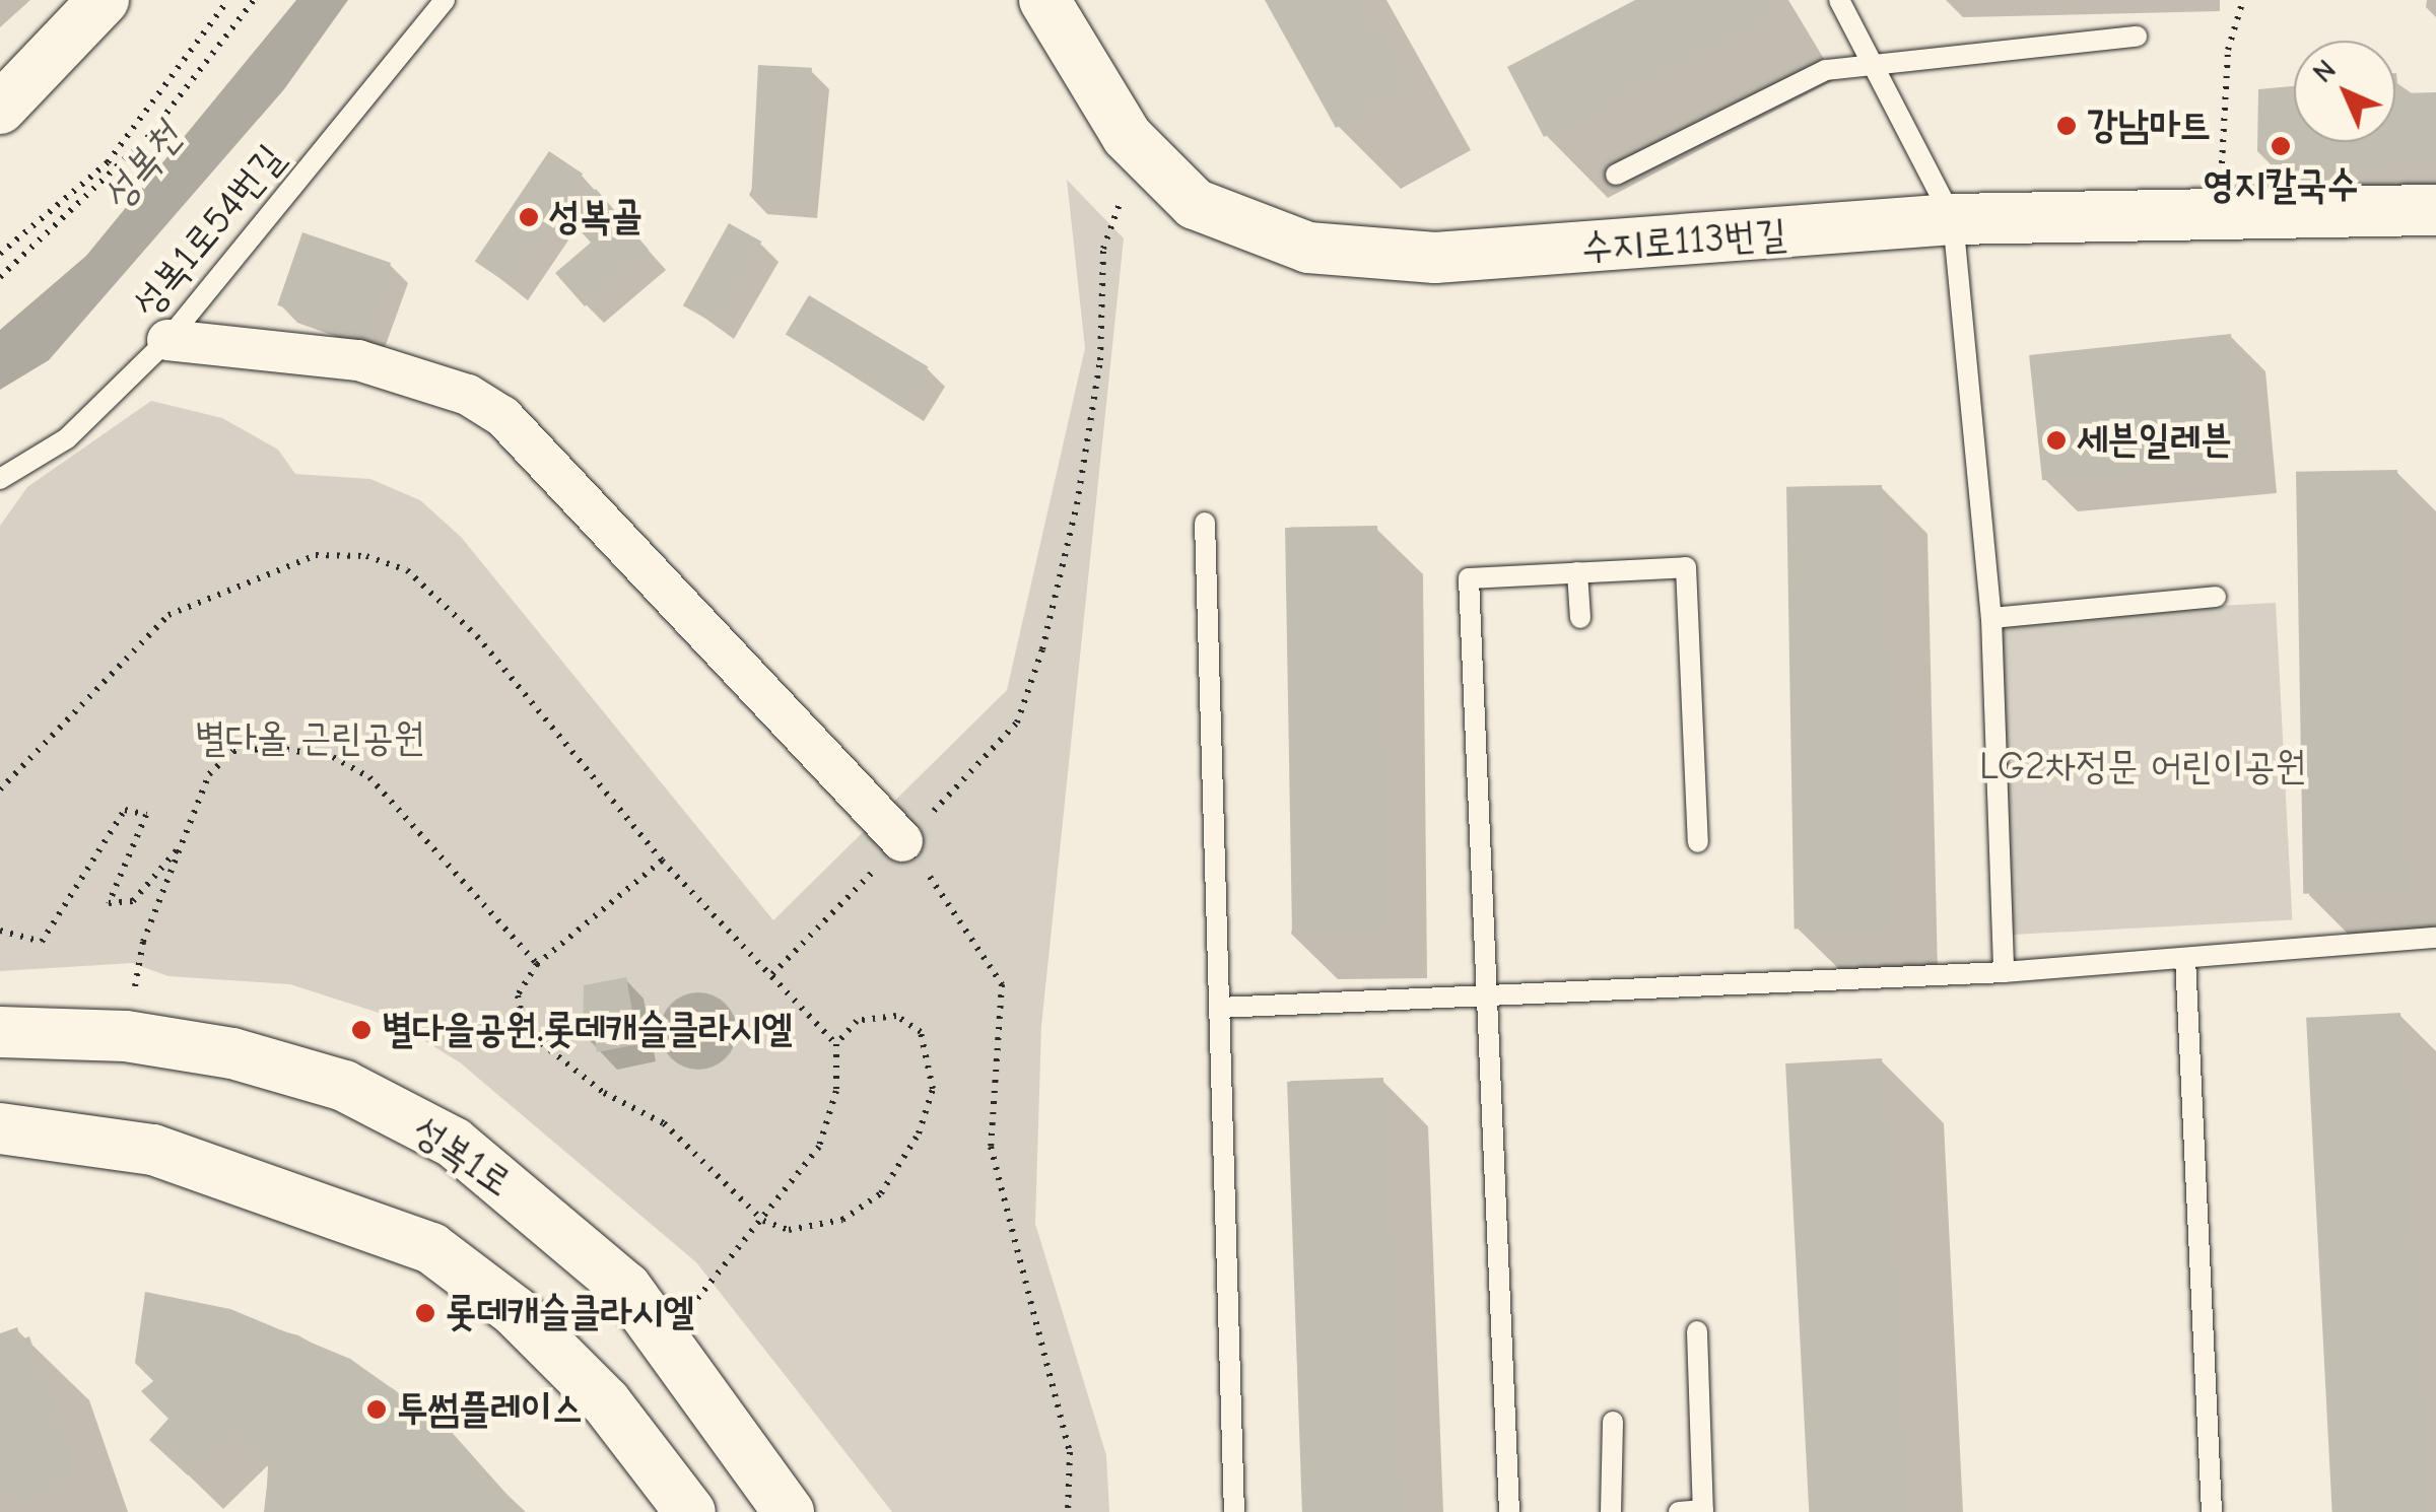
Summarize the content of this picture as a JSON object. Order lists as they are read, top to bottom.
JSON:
{
  "streets": {
    "street": ["수지로113번길", "성복1로"],
    "lane": ["성복1로54번길"]
  },
  "water": ["성복천"],
  "parks": ["별다올 근린공원", "LG2차정문 어린이공원"],
  "places": [
    "강남마트",
    "영지칼국수",
    "성복골",
    "세븐일레븐",
    "별다을공원.롯데캐슬클라시엘",
    "롯데캐슬클라시엘",
    "투썸플레이스"
  ],
  "north": "top left"
}
